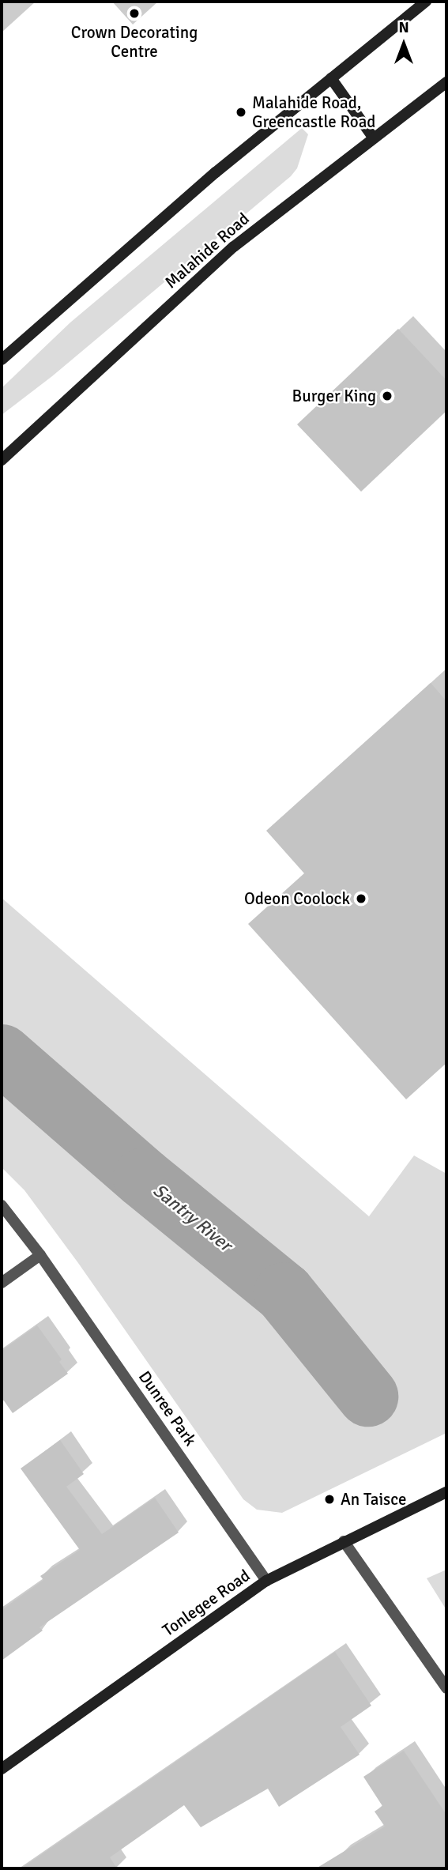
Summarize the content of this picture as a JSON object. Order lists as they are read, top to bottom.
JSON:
{
  "streets": {
    "main road": ["Malahide Road", "Tonlegee Road"],
    "street": ["Dunree Park"]
  },
  "crossings": [
    ["Dunree Park", "Tonlegee Road"]
  ],
  "water": ["Santry River"],
  "places": [
    "Crown Decorating Centre",
    "Malahide Road, Greencastle Road",
    "Burger King",
    "Odeon Coolock",
    "An Taisce"
  ],
  "north": "top"
}
